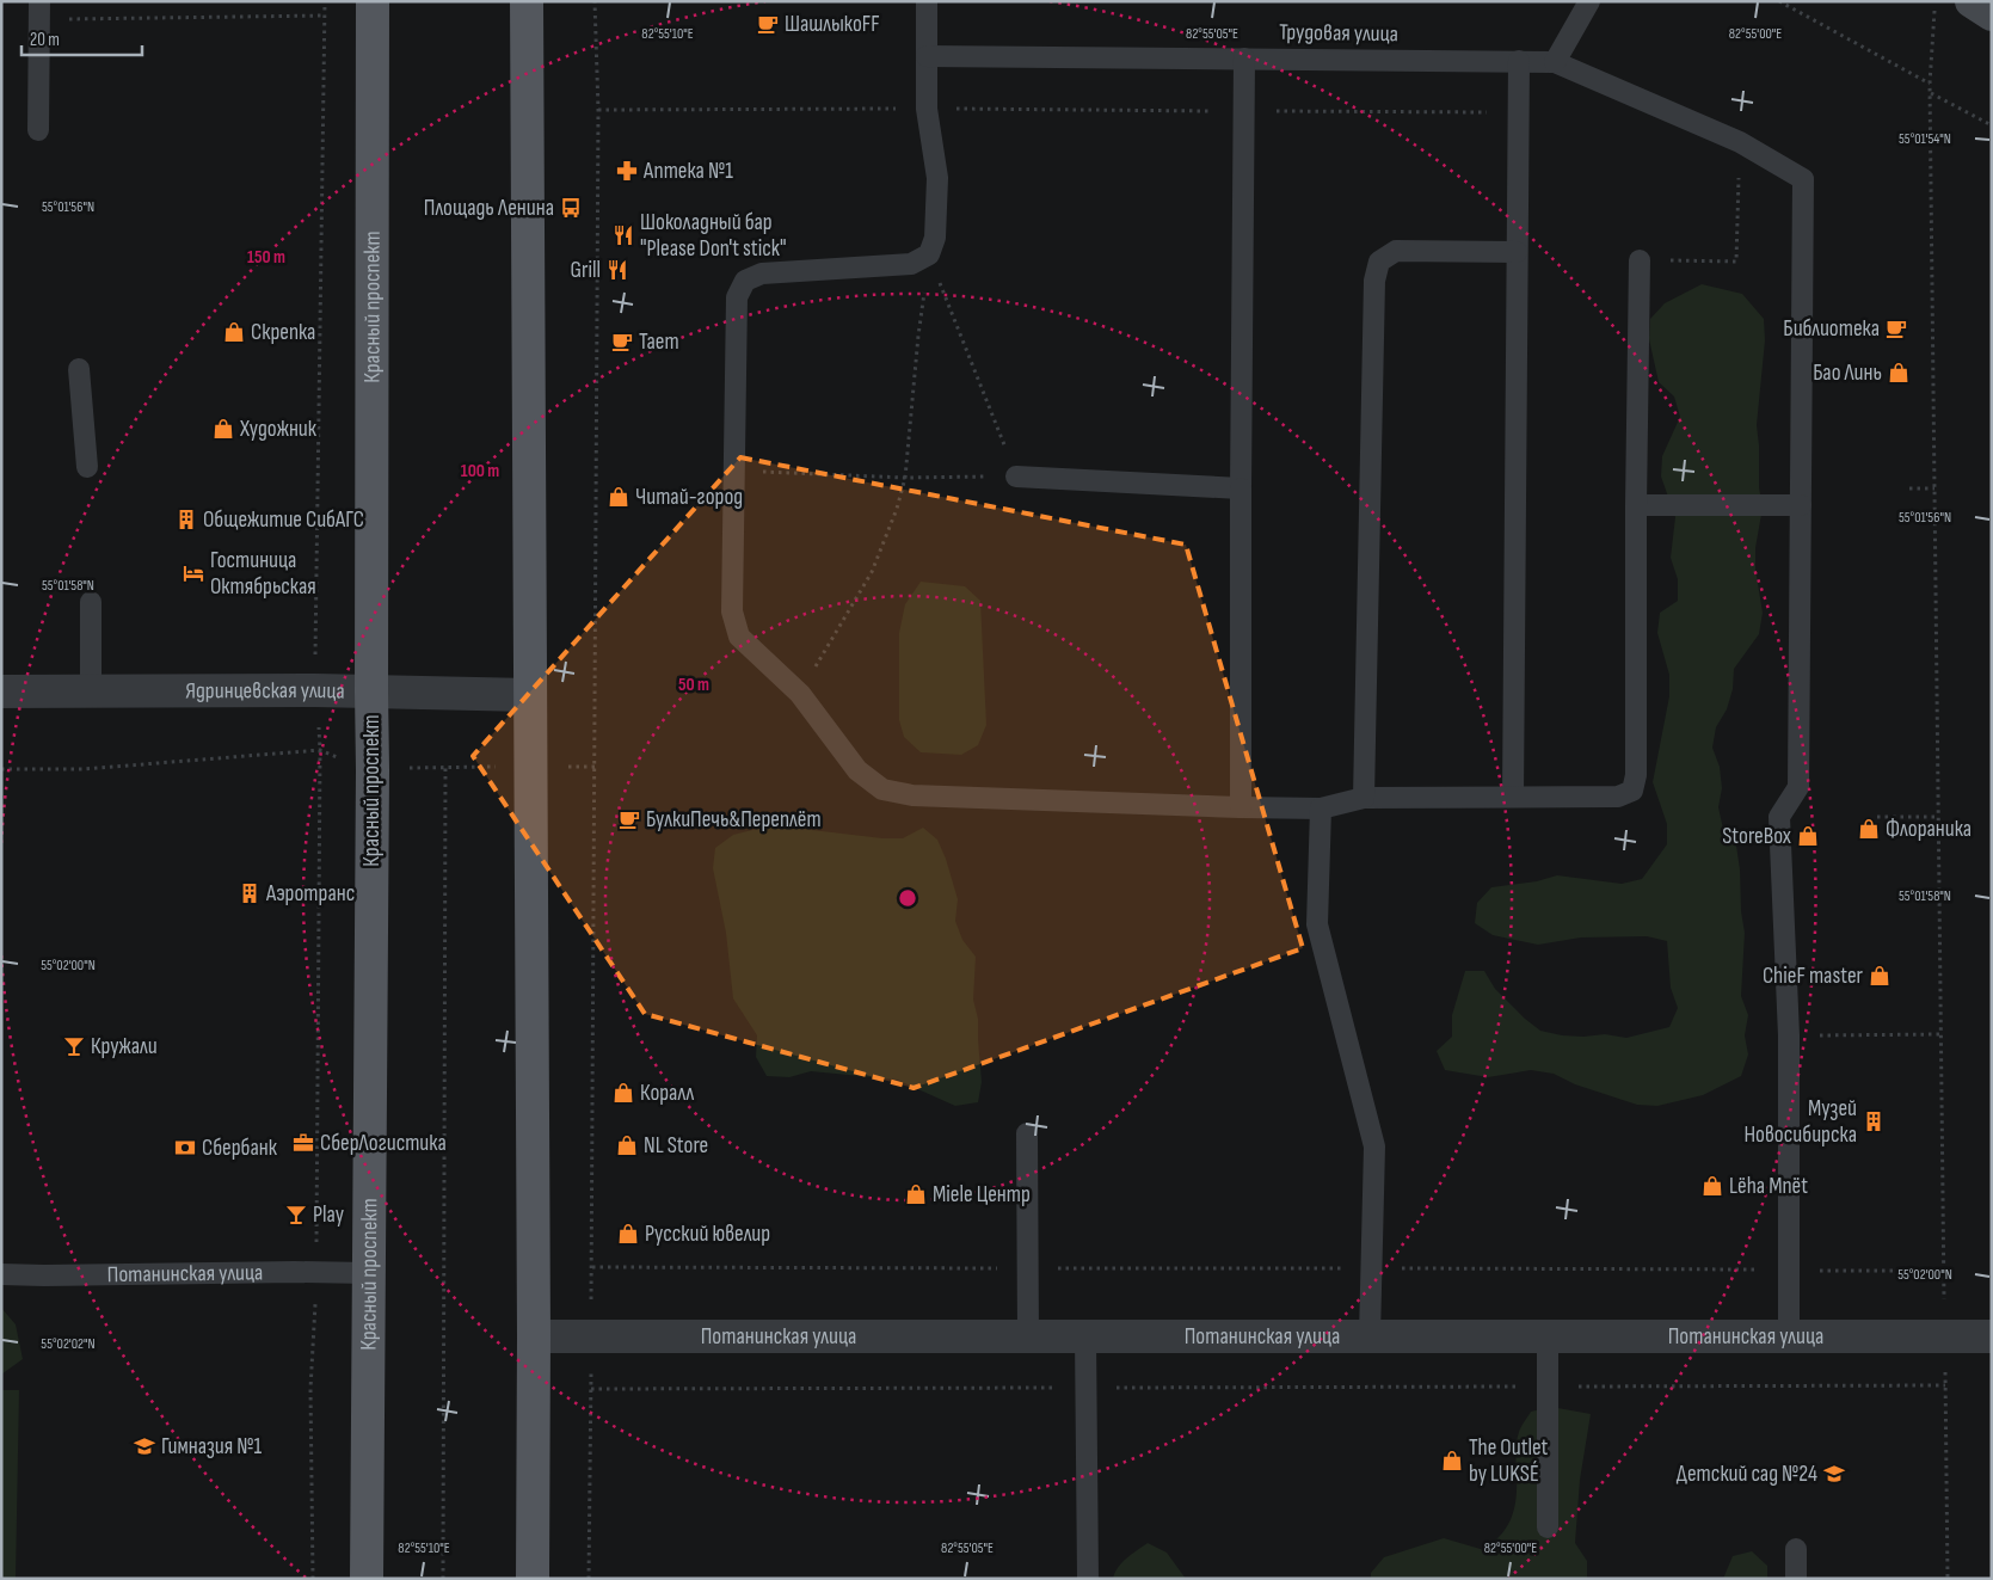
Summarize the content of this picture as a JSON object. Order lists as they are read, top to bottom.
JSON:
{
  "streets": {
    "main road": ["Красный проспект"],
    "street": ["Ядринцевская улица", "Потанинская улица"],
    "lane": ["Трудовая улица"]
  },
  "crossings": [
    ["Красный проспект", "Ядринцевская улица"],
    ["Красный проспект", "Потанинская улица"]
  ],
  "places": {
    "cafe": [
      "ШашлыкoFF",
      "Библиотека",
      "Тает",
      "БулкиПечь&Переплёт"
    ],
    "pharmacy": ["Аптека №1"],
    "bus stop": ["Площадь Ленина"],
    "restaurant": ["Шоколадный бар \"Please Don't stick\"", "Grill"],
    "shop": [
      "Скрепка",
      "Бао Линь",
      "Художник",
      "Читай-город",
      "Флораника",
      "StoreBox",
      "ChieF master",
      "Коралл",
      "NL Store",
      "Lёha Mnёt",
      "Miele Центр",
      "Русский ювелир",
      "The Outlet by LUKSÉ"
    ],
    "building": ["Общежитие СибАГС", "Аэротранс", "Музей Новосибирска"],
    "hotel": ["Гостиница Октябрьская"],
    "bar": ["Кружали", "Play"],
    "office": ["СберЛогистика"],
    "bank": ["Сбербанк"],
    "school or university": ["Гимназия №1", "Детский сад №24"]
  },
  "scale_bar": "20 m",
  "coordinates": [
    "82°55'10\"E",
    "82°55'05\"E",
    "82°55'00\"E",
    "55°01'54\"N",
    "55°01'56\"N",
    "55°01'58\"N",
    "55°02'00\"N",
    "55°02'02\"N"
  ],
  "rings": ["150 m", "100 m", "50 m"]
}
